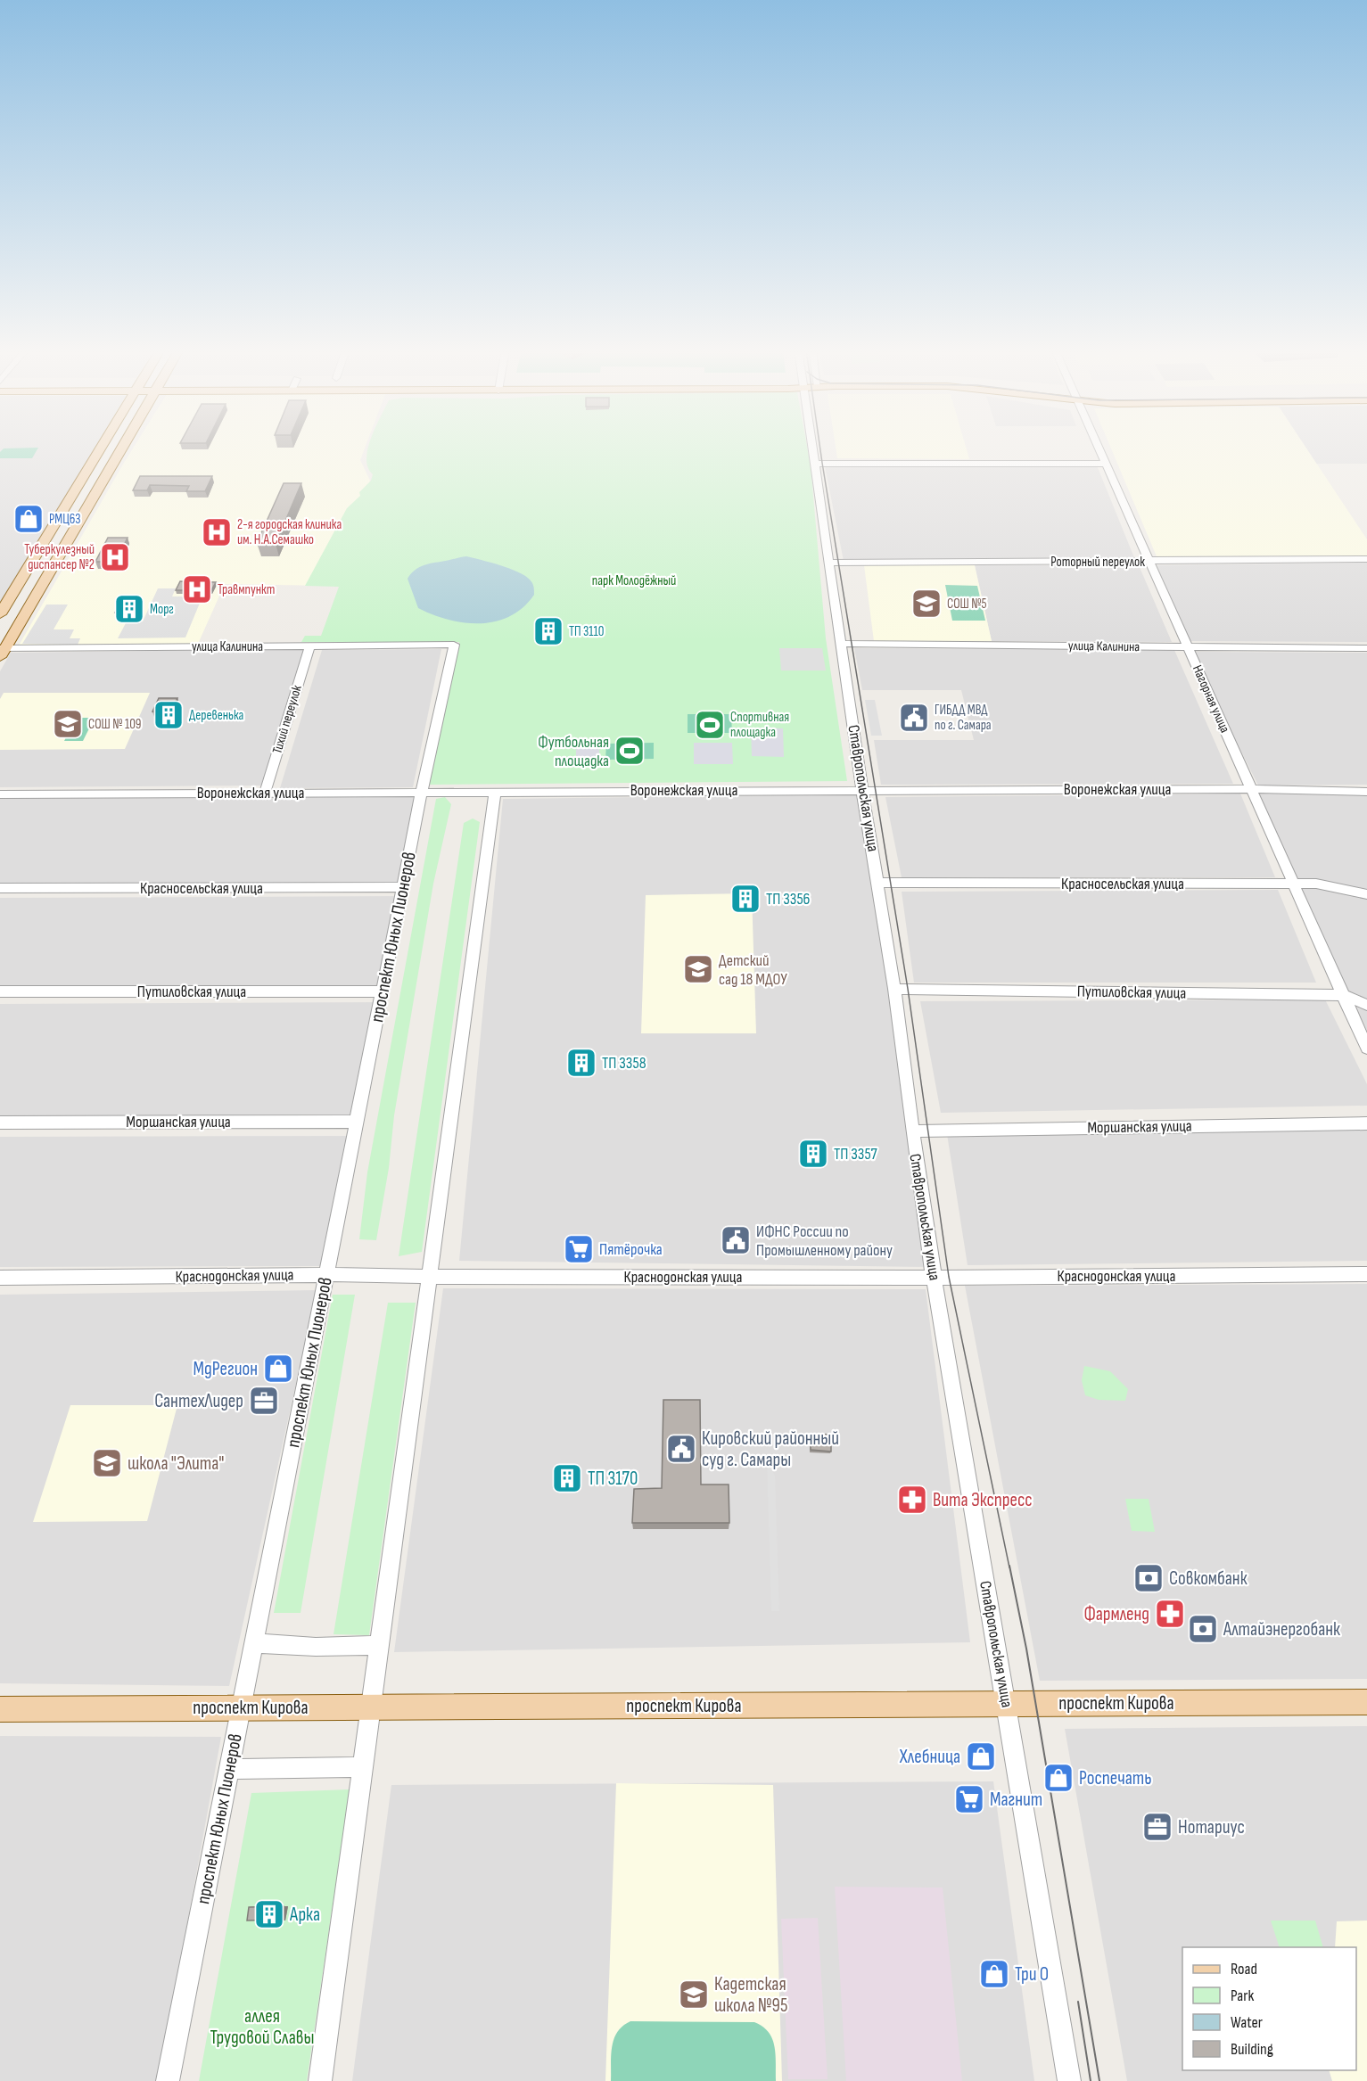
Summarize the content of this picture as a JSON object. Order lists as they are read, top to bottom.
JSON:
{
  "streets": {
    "main road": ["проспект Кирова"],
    "street": [
      "Роторный переулок",
      "улица Калинина",
      "Нагорная улица",
      "Тихий переулок",
      "Ставропольская улица",
      "Воронежская улица",
      "Красносельская улица",
      "проспект Юных Пионеров",
      "Путиловская улица",
      "Моршанская улица",
      "Краснодонская улица"
    ]
  },
  "crossings": [
    ["Роторный переулок", "Нагорная улица"],
    ["Роторный переулок", "Ставропольская улица"],
    ["улица Калинина", "Нагорная улица"],
    ["улица Калинина", "Тихий переулок"],
    ["улица Калинина", "Ставропольская улица"],
    ["улица Калинина", "проспект Юных Пионеров"],
    ["Нагорная улица", "Воронежская улица"],
    ["Нагорная улица", "Красносельская улица"],
    ["Нагорная улица", "Путиловская улица"],
    ["Тихий переулок", "Воронежская улица"],
    ["Ставропольская улица", "Воронежская улица"],
    ["Ставропольская улица", "Красносельская улица"],
    ["Ставропольская улица", "Путиловская улица"],
    ["Ставропольская улица", "Моршанская улица"],
    ["Ставропольская улица", "Краснодонская улица"],
    ["Ставропольская улица", "проспект Кирова"],
    ["Воронежская улица", "проспект Юных Пионеров"],
    ["Красносельская улица", "проспект Юных Пионеров"],
    ["проспект Юных Пионеров", "Путиловская улица"],
    ["проспект Юных Пионеров", "Моршанская улица"],
    ["проспект Юных Пионеров", "Краснодонская улица"],
    ["проспект Юных Пионеров", "проспект Кирова"]
  ],
  "parks": ["парк Молодёжный", "аллея Трудовой Славы"],
  "places": {
    "shop": [
      "РМЦ63",
      "МдРегион",
      "Хлебница",
      "Роспечать",
      "Три О"
    ],
    "hospital": ["2-я городская клиника им. Н.А.Семашко", "Туберкулезный диспансер №2", "Травмпункт"],
    "school or university": [
      "СОШ №5",
      "СОШ № 109",
      "Детский сад 18 МДОУ",
      "школа \"Элита\"",
      "Кадетская школа №95"
    ],
    "building": [
      "Морг",
      "ТП 3110",
      "Деревенька",
      "ТП 3356",
      "ТП 3358",
      "ТП 3357",
      "ТП 3170",
      "Арка"
    ],
    "public building": ["ГИБДД МВД по г. Самара", "ИФНС России по Промышленному району", "Кировский районный суд г. Самары"],
    "sports": ["Спортивная площадка", "Футбольная площадка"],
    "supermarket": ["Пятёрочка", "Магнит"],
    "office": ["СантехЛидер", "Нотариус"],
    "pharmacy": ["Вита Экспресс", "Фармленд"],
    "bank": ["Совкомбанк", "Алтайэнергобанк"]
  },
  "legend": [
    "Road",
    "Park",
    "Water",
    "Building"
  ]
}
